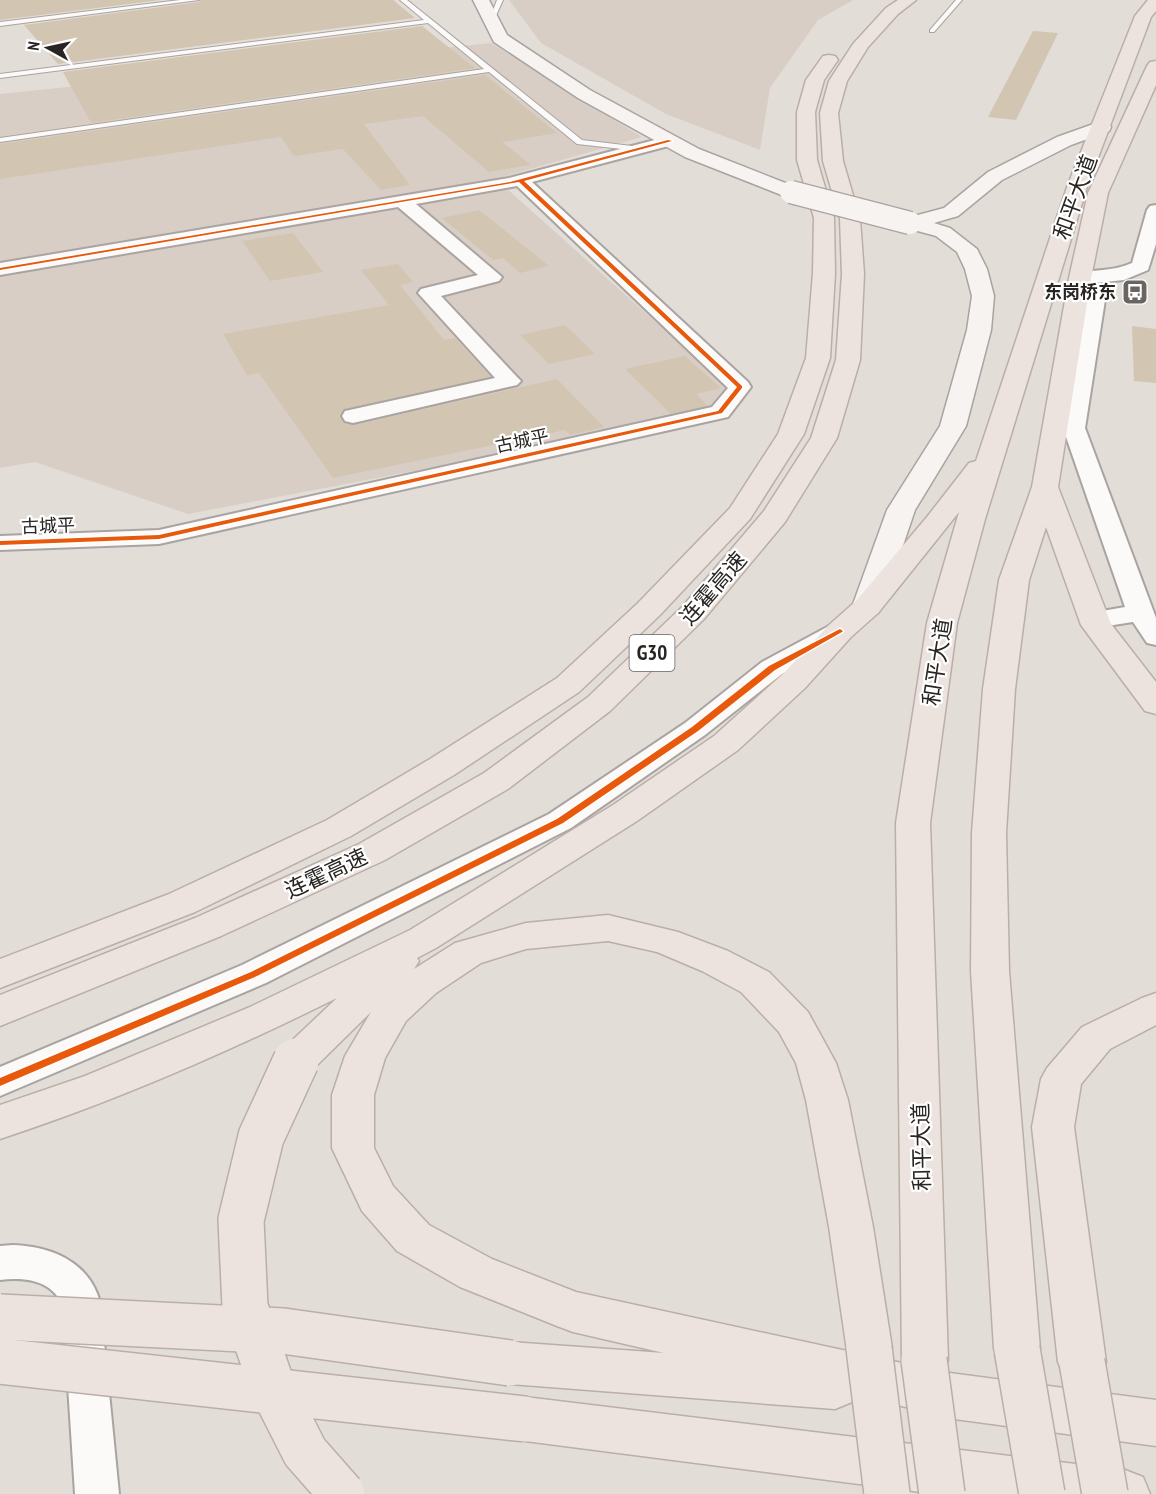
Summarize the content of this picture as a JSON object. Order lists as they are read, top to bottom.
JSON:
{
  "streets": {
    "highway": ["和平大道", "连霍高速", "G30"],
    "street": ["古城平"]
  },
  "places": {
    "bus stop": ["东岗桥东"]
  },
  "north": "left"
}
